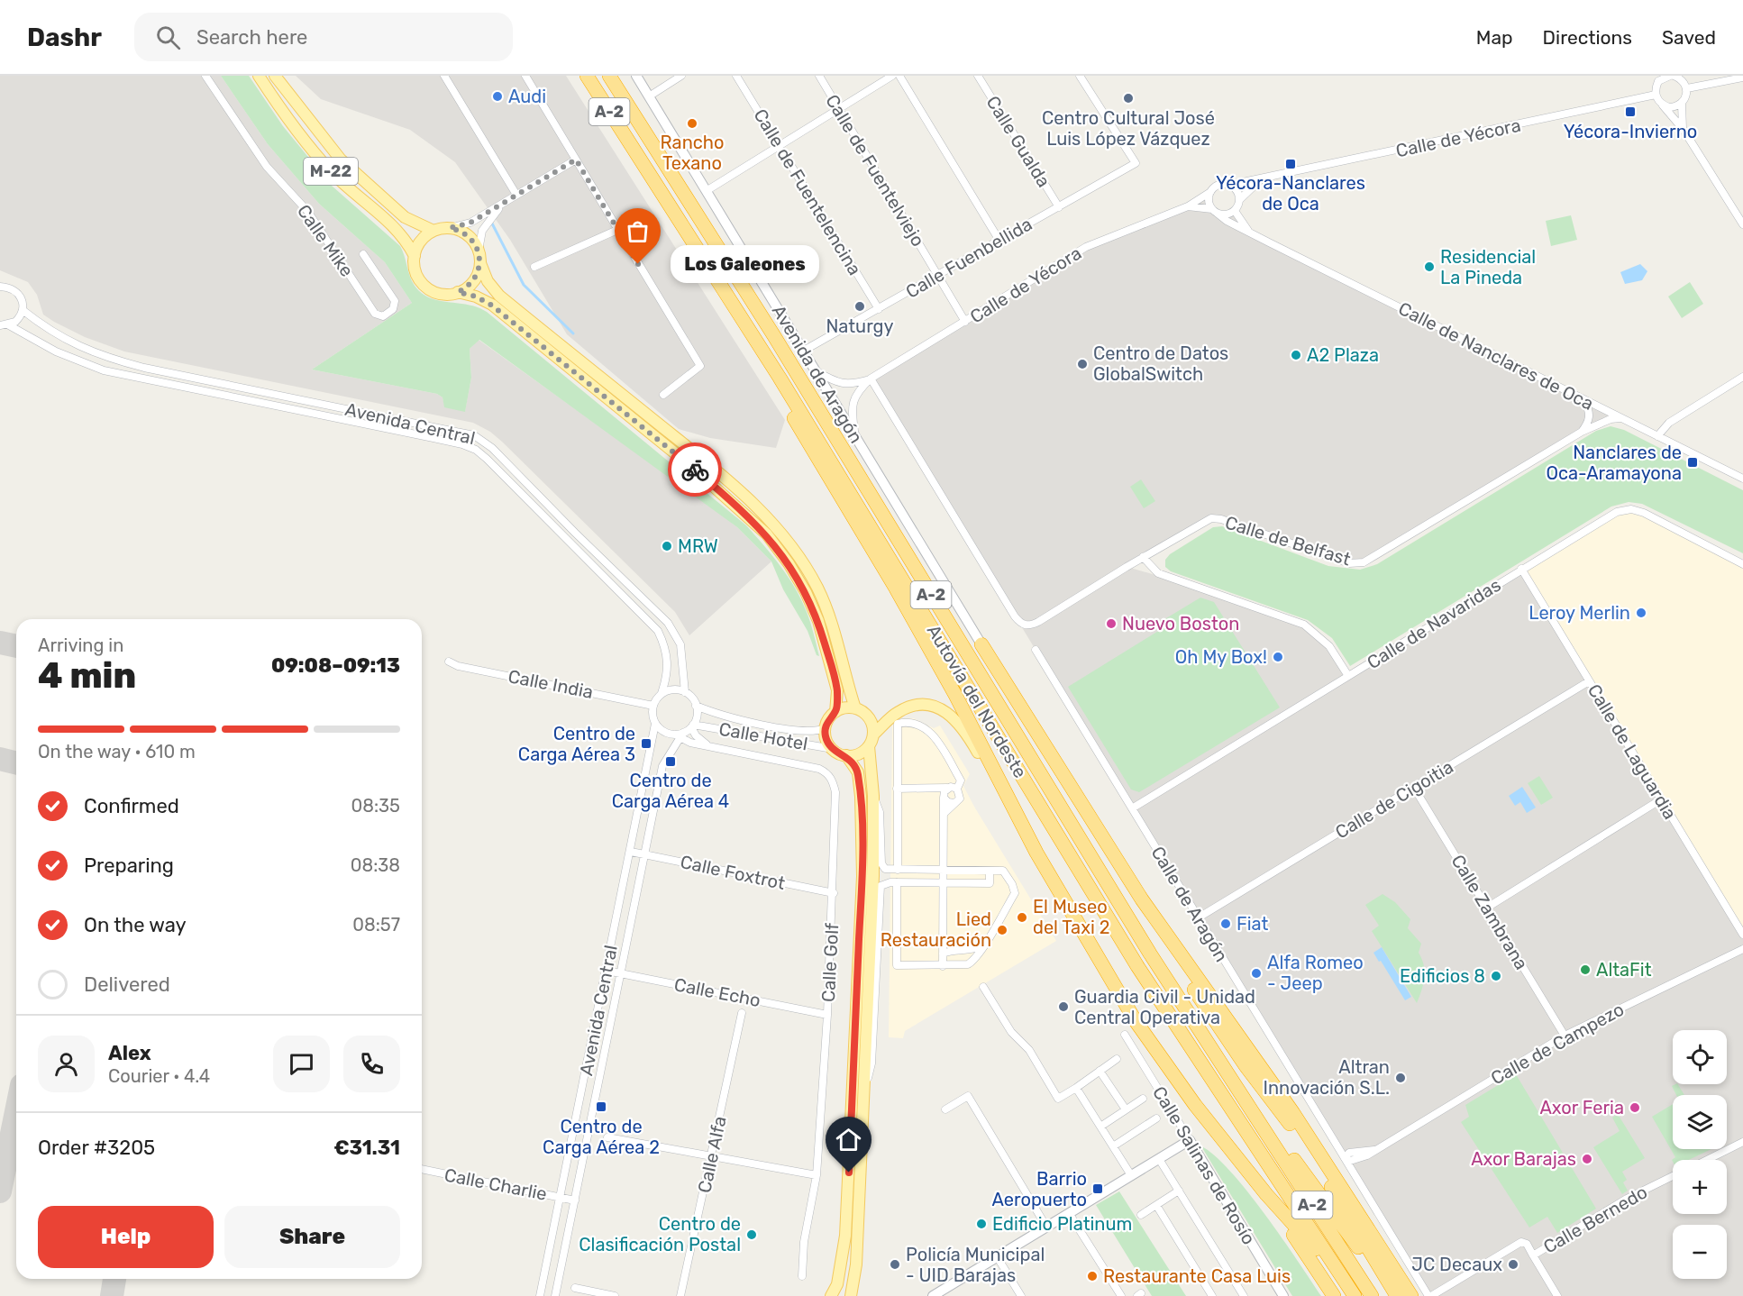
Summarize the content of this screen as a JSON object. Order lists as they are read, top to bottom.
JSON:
{
  "streets": {
    "highway": ["A-2", "Autovía del Nordeste"],
    "main road": ["M-22"],
    "street": [
      "Calle de Yécora",
      "Calle Gualda",
      "Calle de Fuentelviejo",
      "Calle de Fuentelencina",
      "Calle Mike",
      "Calle Fuenbellida",
      "Calle de Nanclares de Oca",
      "Avenida de Aragón",
      "Avenida Central",
      "Calle de Belfast",
      "Calle de Navaridas",
      "Calle India",
      "Calle Hotel",
      "Calle de Laguardia",
      "Calle de Cigoitia",
      "Calle Foxtrot",
      "Calle de Aragón",
      "Calle Zambrana",
      "Calle Golf",
      "Calle Echo",
      "Calle de Campezo",
      "Calle Alfa",
      "Calle Salinas de Rosío",
      "Calle Charlie",
      "Calle Bernedo"
    ]
  },
  "crossings": [
    ["Calle de Yécora", "Calle de Fuentelviejo"],
    ["Calle de Yécora", "Calle de Nanclares de Oca"],
    ["Calle de Yécora", "Avenida de Aragón"],
    ["Calle de Yécora", "Calle de Belfast"],
    ["Calle Gualda", "Calle Fuenbellida"],
    ["Calle de Fuentelviejo", "Calle Fuenbellida"],
    ["M-22", "Calle Hotel"],
    ["Calle de Fuentelencina", "Calle Fuenbellida"],
    ["Calle Fuenbellida", "Avenida de Aragón"],
    ["Calle de Nanclares de Oca", "Calle de Belfast"],
    ["Avenida Central", "Calle India"],
    ["Avenida Central", "Calle Hotel"],
    ["Avenida Central", "Calle Foxtrot"],
    ["Avenida Central", "Calle Golf"],
    ["Avenida Central", "Calle Echo"],
    ["Avenida Central", "Calle Charlie"],
    ["Calle de Navaridas", "Calle de Laguardia"],
    ["Calle de Navaridas", "Calle de Aragón"],
    ["Calle India", "Calle Hotel"],
    ["Calle India", "Calle Golf"],
    ["Calle Hotel", "Calle Golf"],
    ["Calle de Laguardia", "Calle de Cigoitia"],
    ["Calle de Cigoitia", "Calle de Aragón"],
    ["Calle de Cigoitia", "Calle Zambrana"],
    ["Calle Foxtrot", "Calle Golf"],
    ["Calle de Aragón", "Calle de Campezo"],
    ["Calle de Aragón", "Calle Bernedo"],
    ["Calle Zambrana", "Calle de Campezo"],
    ["Calle Golf", "Calle Echo"]
  ],
  "places": {
    "other": [
      "Audi",
      "Centro Cultural José Luis López Vázquez",
      "Rancho Texano",
      "Los Galeones",
      "Residencial La Pineda",
      "Naturgy",
      "A2 Plaza",
      "Centro de Datos GlobalSwitch",
      "MRW",
      "Leroy Merlin",
      "Nuevo Boston",
      "Oh My Box!",
      "El Museo del Taxi 2",
      "Fiat",
      "Lied Restauración",
      "AltaFit",
      "Alfa Romeo - Jeep",
      "Edificios 8",
      "Guardia Civil - Unidad Central Operativa",
      "Altran Innovación S.L.",
      "Axor Feria",
      "Axor Barajas",
      "Edificio Platinum",
      "Centro de Clasificación Postal",
      "Policía Municipal - UID Barajas",
      "JC Decaux",
      "Restaurante Casa Luis"
    ],
    "transit": [
      "Yécora-Invierno",
      "Yécora-Nanclares de Oca",
      "Nanclares de Oca-Aramayona",
      "Centro de Carga Aérea 3",
      "Centro de Carga Aérea 4",
      "Centro de Carga Aérea 2",
      "Barrio Aeropuerto"
    ]
  },
  "page": {
    "header": "Dashr",
    "search": "Search here",
    "nav": ["Map", "Directions", "Saved"],
    "bubble": "Los Galeones",
    "heading": ["4 min", "Arriving in", "09:08–09:13"],
    "panel": [
      "Alex",
      "Courier · 4.4",
      "Order #3205",
      "€31.31"
    ],
    "bar": "On the way · 610 m",
    "list": [
      ["Confirmed", "08:35"],
      ["Preparing", "08:38"],
      ["On the way", "08:57"],
      "Delivered"
    ],
    "map_buttons": ["+", "−"],
    "buttons": ["Help", "Share"]
  }
}
